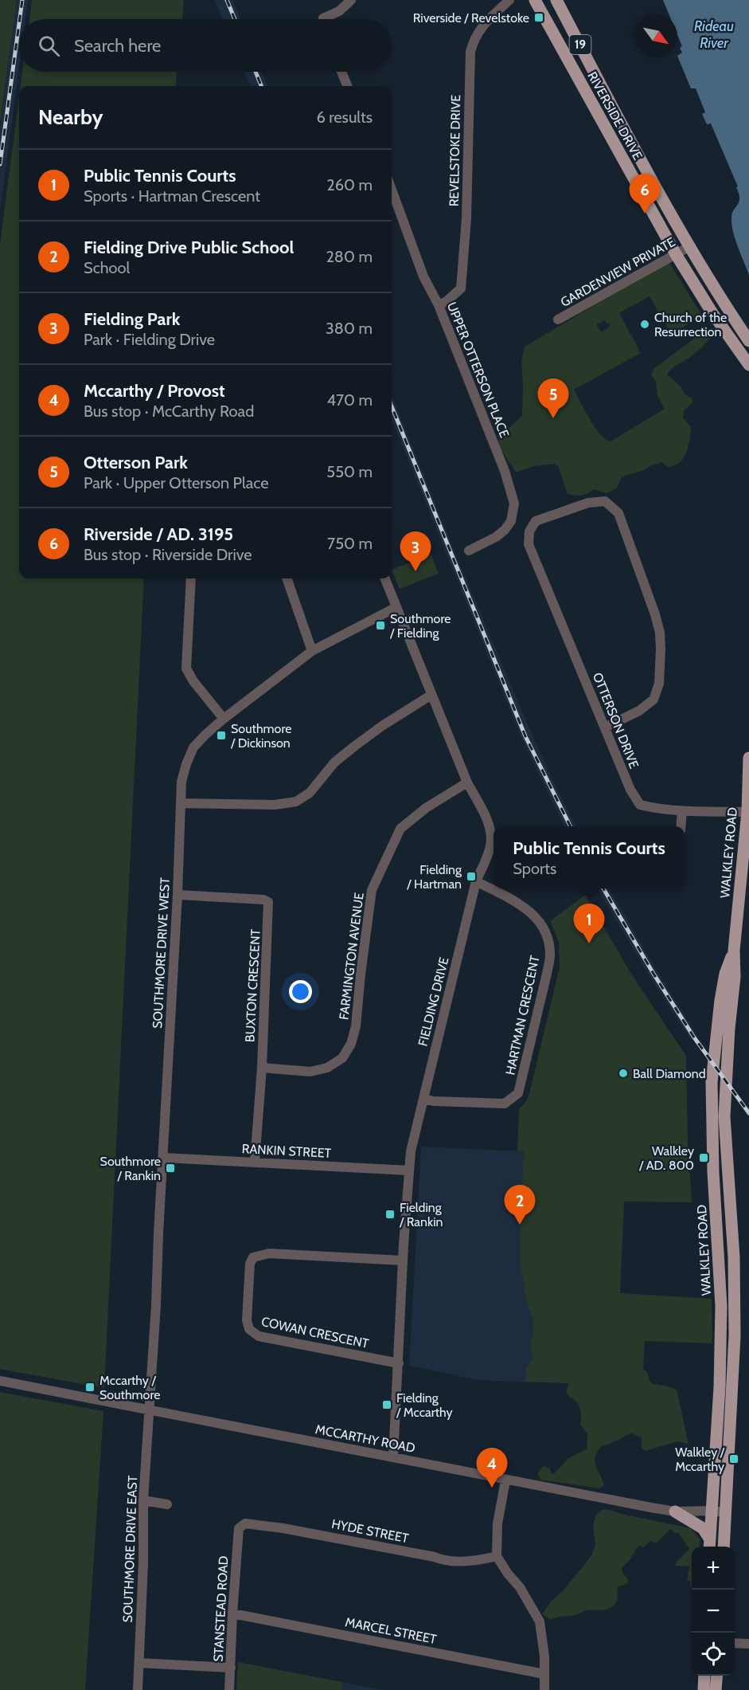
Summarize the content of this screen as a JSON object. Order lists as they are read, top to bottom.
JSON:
{
  "streets": {
    "main road": ["19", "RIVERSIDE DRIVE", "WALKLEY ROAD"],
    "street": [
      "REVELSTOKE DRIVE",
      "GARDENVIEW PRIVATE",
      "UPPER OTTERSON PLACE",
      "OTTERSON DRIVE",
      "SOUTHMORE DRIVE WEST",
      "FARMINGTON AVENUE",
      "BUXTON CRESCENT",
      "FIELDING DRIVE",
      "HARTMAN CRESCENT",
      "RANKIN STREET",
      "COWAN CRESCENT",
      "MCCARTHY ROAD",
      "HYDE STREET",
      "SOUTHMORE DRIVE EAST",
      "STANSTEAD ROAD",
      "MARCEL STREET"
    ]
  },
  "crossings": [
    ["RIVERSIDE DRIVE", "GARDENVIEW PRIVATE"],
    ["REVELSTOKE DRIVE", "UPPER OTTERSON PLACE"],
    ["OTTERSON DRIVE", "WALKLEY ROAD"],
    ["WALKLEY ROAD", "MCCARTHY ROAD"],
    ["SOUTHMORE DRIVE WEST", "BUXTON CRESCENT"],
    ["SOUTHMORE DRIVE WEST", "FIELDING DRIVE"],
    ["SOUTHMORE DRIVE WEST", "RANKIN STREET"],
    ["SOUTHMORE DRIVE WEST", "MCCARTHY ROAD"],
    ["SOUTHMORE DRIVE WEST", "SOUTHMORE DRIVE EAST"],
    ["FARMINGTON AVENUE", "BUXTON CRESCENT"],
    ["FARMINGTON AVENUE", "FIELDING DRIVE"],
    ["BUXTON CRESCENT", "RANKIN STREET"],
    ["FIELDING DRIVE", "HARTMAN CRESCENT"],
    ["FIELDING DRIVE", "RANKIN STREET"],
    ["FIELDING DRIVE", "COWAN CRESCENT"],
    ["FIELDING DRIVE", "MCCARTHY ROAD"],
    ["MCCARTHY ROAD", "SOUTHMORE DRIVE EAST"],
    ["HYDE STREET", "STANSTEAD ROAD"],
    ["STANSTEAD ROAD", "MARCEL STREET"]
  ],
  "water": ["Rideau River"],
  "places": {
    "transit": [
      "Riverside / Revelstoke",
      "Southmore / Fielding",
      "Southmore / Dickinson",
      "Fielding / Hartman",
      "Walkley / AD. 800",
      "Southmore / Rankin",
      "Fielding / Rankin",
      "Mccarthy / Southmore",
      "Fielding / Mccarthy",
      "Walkley / Mccarthy"
    ],
    "other": ["Church of the Resurrection", "Ball Diamond"]
  },
  "north": "bottom right",
  "page": {
    "search": "Search here",
    "heading": ["Nearby", "6 results"],
    "list": [
      {
        "mark": "1",
        "name": "Public Tennis Courts",
        "note": "Sports · Hartman Crescent",
        "value": "260 m"
      },
      {
        "mark": "2",
        "name": "Fielding Drive Public School",
        "note": "School",
        "value": "280 m"
      },
      {
        "mark": "3",
        "name": "Fielding Park",
        "note": "Park · Fielding Drive",
        "value": "380 m"
      },
      {
        "mark": "4",
        "name": "Mccarthy / Provost",
        "note": "Bus stop · McCarthy Road",
        "value": "470 m"
      },
      {
        "mark": "5",
        "name": "Otterson Park",
        "note": "Park · Upper Otterson Place",
        "value": "550 m"
      },
      {
        "mark": "6",
        "name": "Riverside / AD. 3195",
        "note": "Bus stop · Riverside Drive",
        "value": "750 m"
      }
    ],
    "pins": [
      "6",
      "5",
      "3",
      "1",
      "2",
      "4"
    ],
    "popup": ["Public Tennis Courts", "Sports"],
    "map_buttons": ["+", "−"]
  }
}
